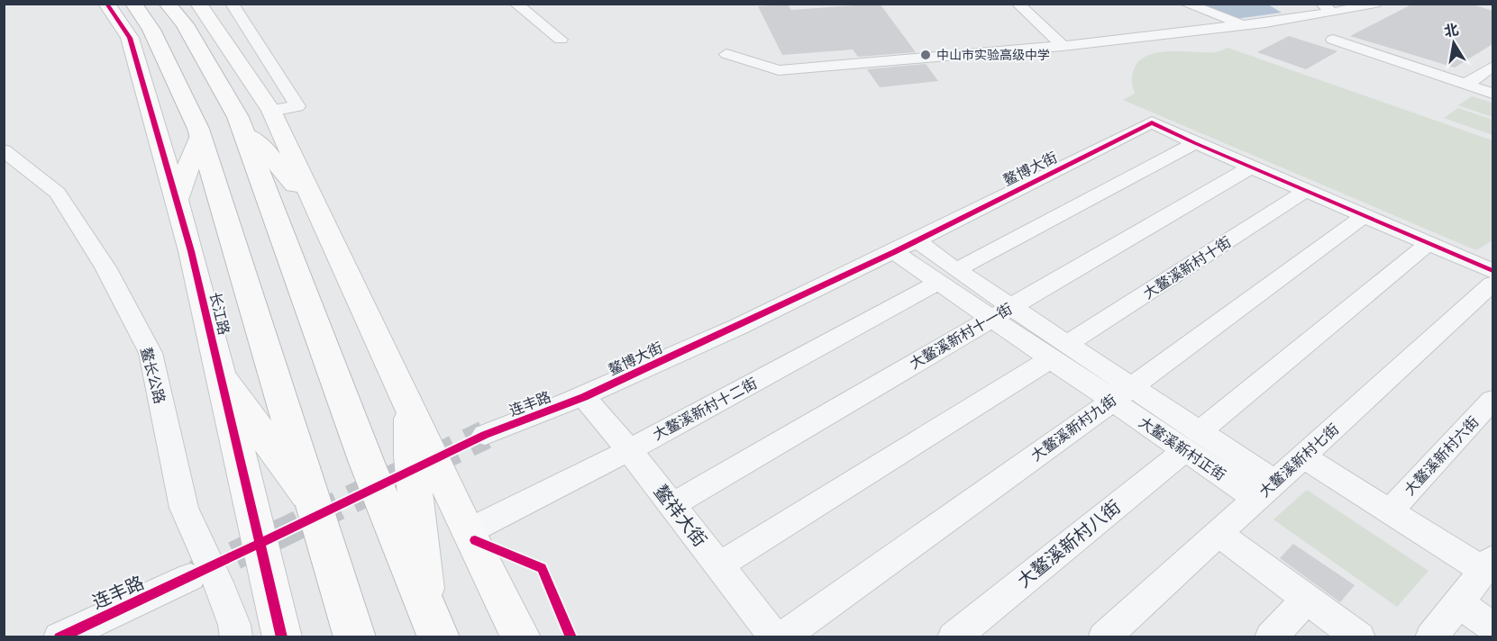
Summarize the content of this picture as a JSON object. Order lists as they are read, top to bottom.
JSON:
{
  "streets": {
    "main road": ["长江路"],
    "street": [
      "鳌博大街",
      "大鳌溪新村十街",
      "大鳌溪新村十一街",
      "鳌长公路",
      "连丰路",
      "大鳌溪新村十二街",
      "大鳌溪新村九街",
      "大鳌溪新村正街",
      "大鳌溪新村六街",
      "大鳌溪新村七街",
      "鳌祥大街",
      "大鳌溪新村八街"
    ]
  },
  "crossings": [
    ["鳌博大街", "大鳌溪新村十街"],
    ["鳌博大街", "大鳌溪新村十一街"],
    ["鳌博大街", "连丰路"],
    ["鳌博大街", "大鳌溪新村十二街"],
    ["鳌博大街", "大鳌溪新村九街"],
    ["鳌博大街", "大鳌溪新村正街"],
    ["鳌博大街", "鳌祥大街"],
    ["鳌博大街", "大鳌溪新村八街"],
    ["大鳌溪新村十街", "大鳌溪新村正街"],
    ["大鳌溪新村十街", "鳌祥大街"],
    ["大鳌溪新村十一街", "大鳌溪新村正街"],
    ["大鳌溪新村十一街", "鳌祥大街"],
    ["连丰路", "鳌祥大街"],
    ["大鳌溪新村十二街", "大鳌溪新村正街"],
    ["大鳌溪新村十二街", "鳌祥大街"],
    ["大鳌溪新村九街", "大鳌溪新村正街"],
    ["大鳌溪新村正街", "大鳌溪新村七街"],
    ["大鳌溪新村正街", "大鳌溪新村八街"]
  ],
  "places": ["中山市实验高级中学"],
  "north": "top"
}
